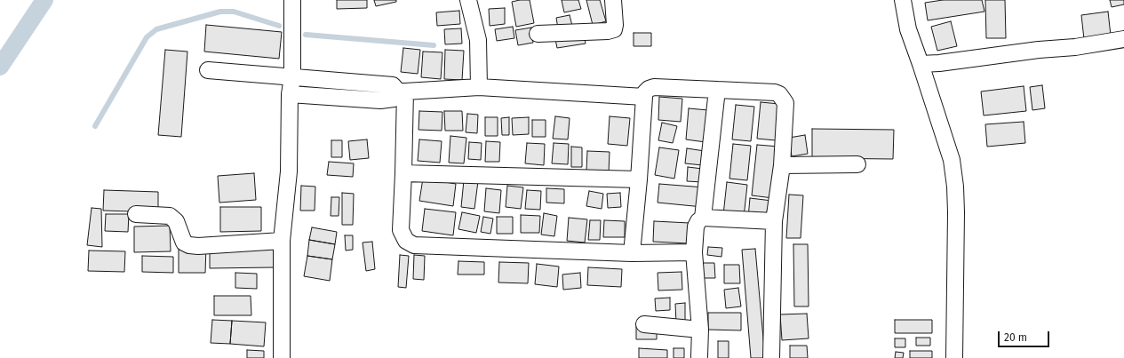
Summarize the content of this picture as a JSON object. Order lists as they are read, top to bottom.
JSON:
{
  "scale_bar": "20 m"
}
